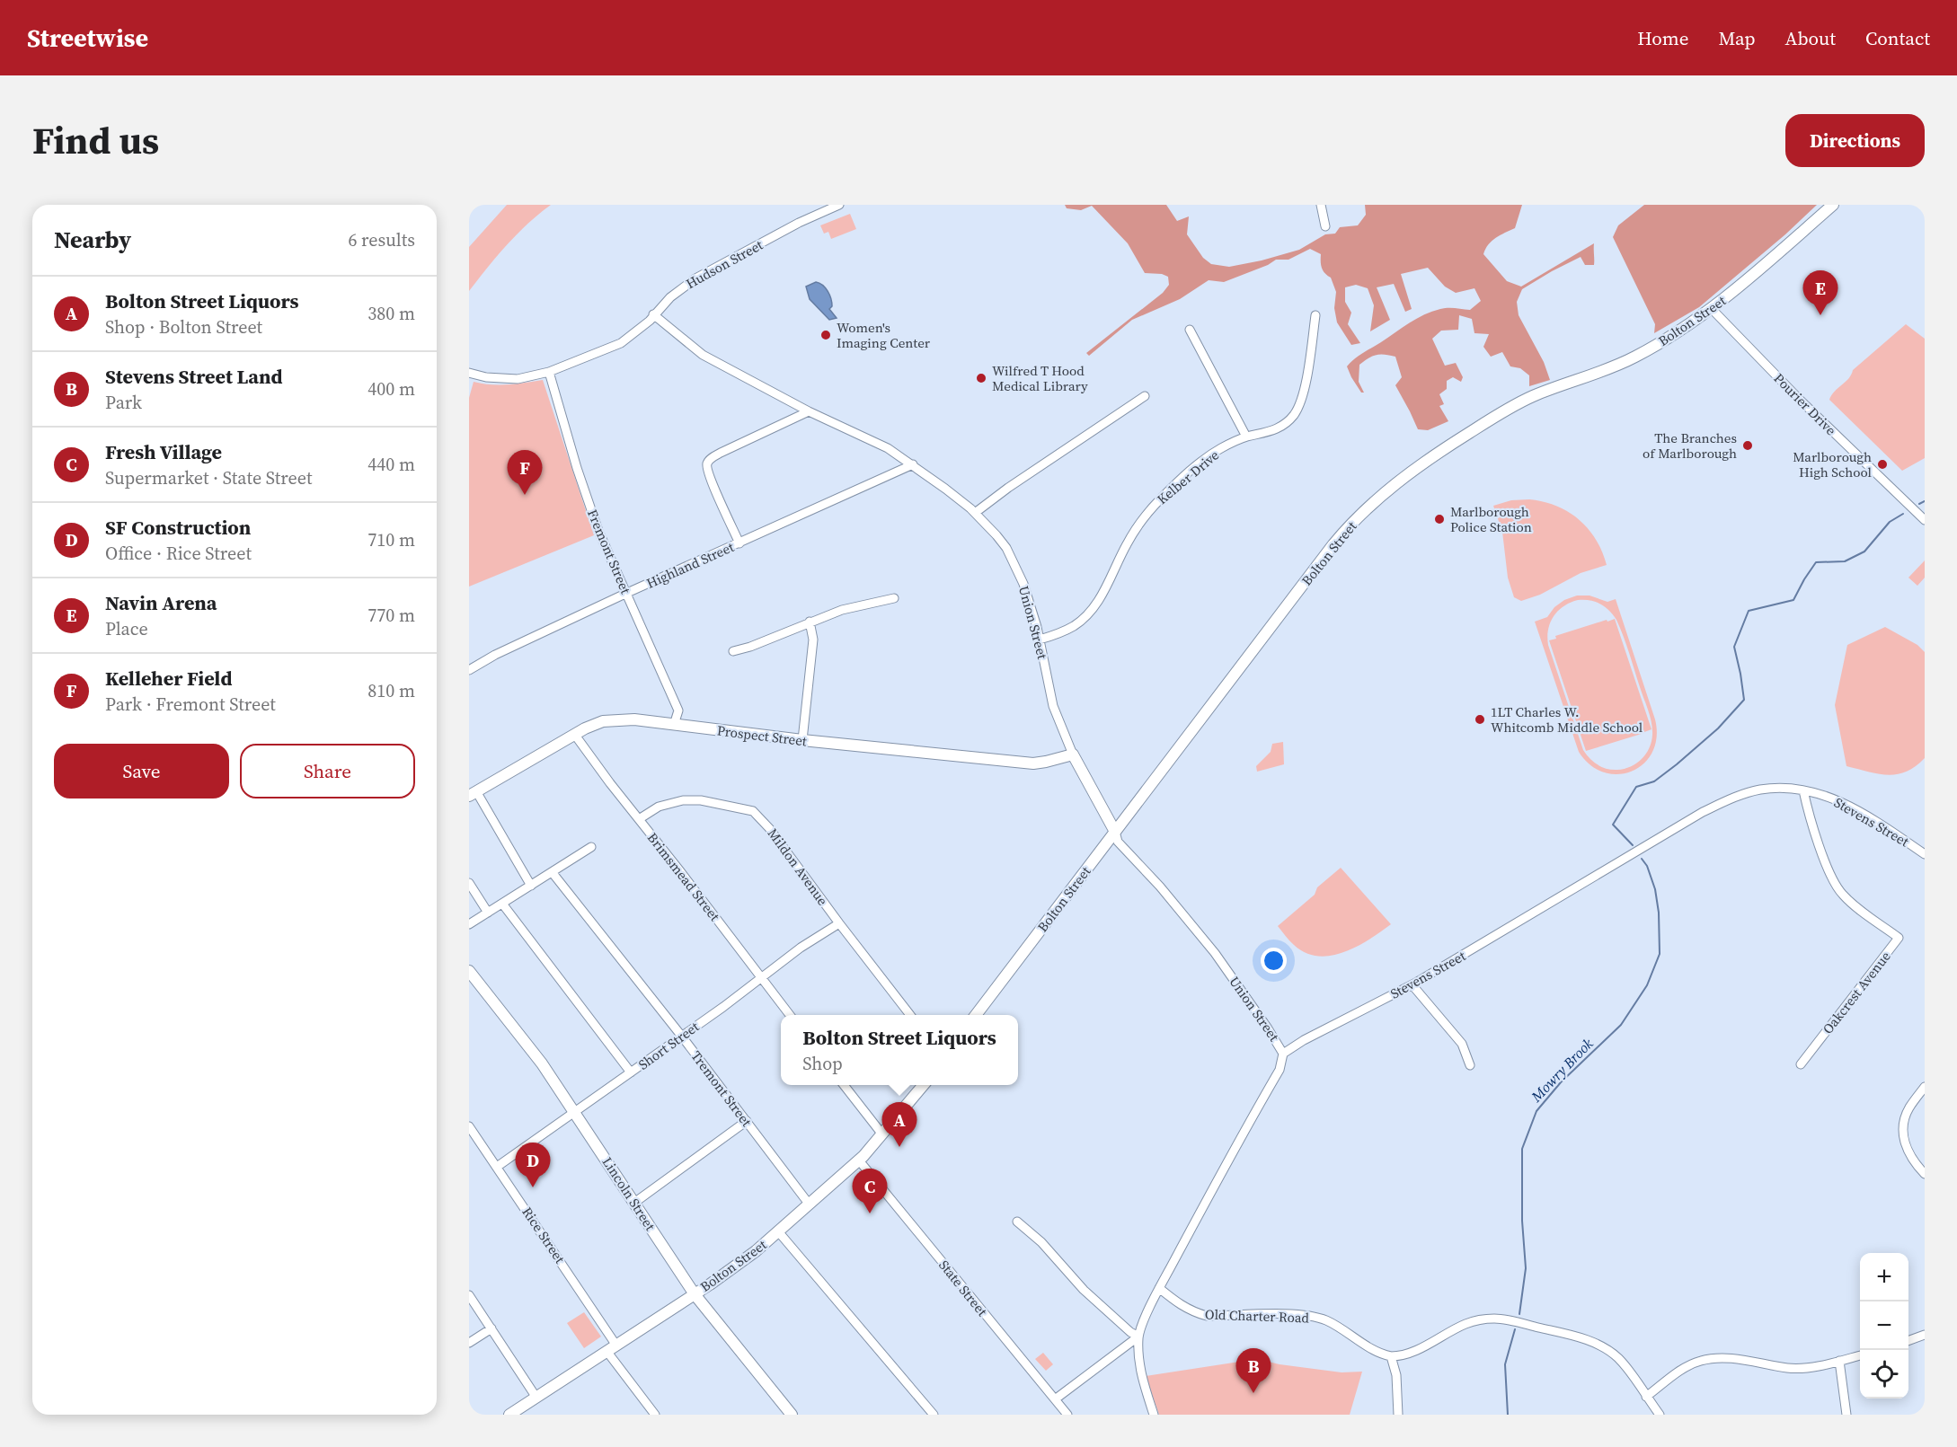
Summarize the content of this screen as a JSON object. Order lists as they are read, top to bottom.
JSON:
{
  "streets": {
    "main road": [
      "Bolton Street",
      "Union Street",
      "Prospect Street",
      "Lincoln Street"
    ],
    "street": [
      "Hudson Street",
      "Pourier Drive",
      "Kelber Drive",
      "Fremont Street",
      "Highland Street",
      "Stevens Street",
      "Mildon Avenue",
      "Brimsmead Street",
      "Oakcrest Avenue",
      "Short Street",
      "Tremont Street",
      "Rice Street",
      "State Street",
      "Old Charter Road"
    ]
  },
  "crossings": [
    ["Hudson Street", "Fremont Street"],
    ["Hudson Street", "Union Street"],
    ["Bolton Street", "Pourier Drive"],
    ["Bolton Street", "Union Street"],
    ["Bolton Street", "Tremont Street"],
    ["Bolton Street", "Lincoln Street"],
    ["Bolton Street", "Rice Street"],
    ["Bolton Street", "State Street"],
    ["Kelber Drive", "Union Street"],
    ["Fremont Street", "Highland Street"],
    ["Fremont Street", "Prospect Street"],
    ["Highland Street", "Union Street"],
    ["Union Street", "Prospect Street"],
    ["Union Street", "Stevens Street"],
    ["Prospect Street", "Brimsmead Street"],
    ["Stevens Street", "Oakcrest Avenue"],
    ["Mildon Avenue", "Brimsmead Street"],
    ["Mildon Avenue", "Short Street"],
    ["Brimsmead Street", "Short Street"],
    ["Short Street", "Tremont Street"],
    ["Short Street", "Lincoln Street"],
    ["Short Street", "Rice Street"]
  ],
  "water": ["Mowry Brook"],
  "places": [
    "Women's Imaging Center",
    "Wilfred T Hood Medical Library",
    "The Branches of Marlborough",
    "Marlborough High School",
    "Marlborough Police Station",
    "1LT Charles W. Whitcomb Middle School"
  ],
  "page": {
    "header": "Streetwise",
    "nav": [
      "Home",
      "Map",
      "About",
      "Contact"
    ],
    "title": "Find us",
    "buttons": [
      "Directions",
      ["Save", "Share"]
    ],
    "heading": ["Nearby", "6 results"],
    "pins": [
      "E",
      "F",
      "A",
      "D",
      "C",
      "B"
    ],
    "list": [
      {
        "mark": "A",
        "name": "Bolton Street Liquors",
        "note": "Shop · Bolton Street",
        "value": "380 m"
      },
      {
        "mark": "B",
        "name": "Stevens Street Land",
        "note": "Park",
        "value": "400 m"
      },
      {
        "mark": "C",
        "name": "Fresh Village",
        "note": "Supermarket · State Street",
        "value": "440 m"
      },
      {
        "mark": "D",
        "name": "SF Construction",
        "note": "Office · Rice Street",
        "value": "710 m"
      },
      {
        "mark": "E",
        "name": "Navin Arena",
        "note": "Place",
        "value": "770 m"
      },
      {
        "mark": "F",
        "name": "Kelleher Field",
        "note": "Park · Fremont Street",
        "value": "810 m"
      }
    ],
    "popup": ["Bolton Street Liquors", "Shop"],
    "map_buttons": ["+", "−"]
  }
}
